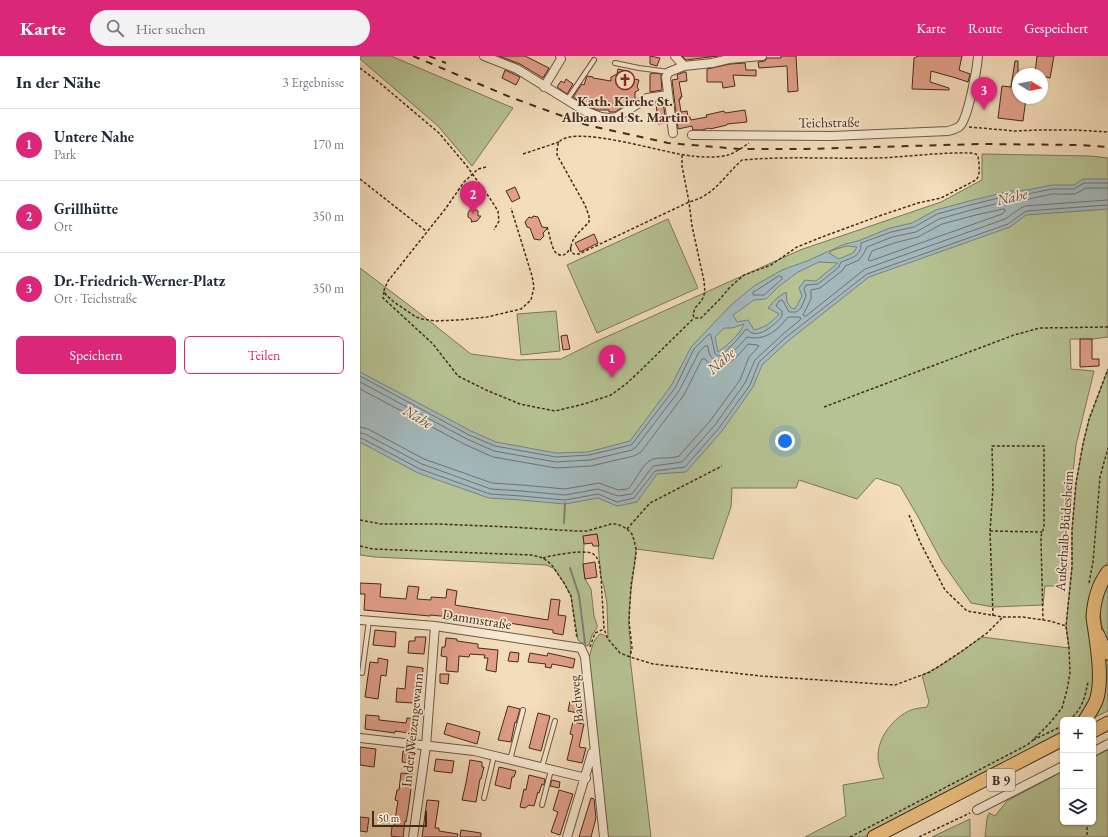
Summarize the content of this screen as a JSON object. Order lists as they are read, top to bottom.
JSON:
{
  "streets": {
    "highway": ["B 9"],
    "street": [
      "Teichstraße",
      "Dammstraße",
      "Bachweg",
      "In der Weizengewann"
    ],
    "path": ["Außerhalb-Büdesheim"]
  },
  "crossings": [
    ["Dammstraße", "Bachweg"],
    ["Dammstraße", "In der Weizengewann"]
  ],
  "water": ["Nahe"],
  "places": {
    "church": ["Kath. Kirche St. Alban und St. Martin"]
  },
  "scale_bar": "50 m",
  "north": "right",
  "page": {
    "header": "Karte",
    "search": "Hier suchen",
    "nav": ["Karte", "Route", "Gespeichert"],
    "heading": ["In der Nähe", "3 Ergebnisse"],
    "pins": ["3", "2", "1"],
    "list": [
      {
        "mark": "1",
        "name": "Untere Nahe",
        "note": "Park",
        "value": "170 m"
      },
      {
        "mark": "2",
        "name": "Grillhütte",
        "note": "Ort",
        "value": "350 m"
      },
      {
        "mark": "3",
        "name": "Dr.-Friedrich-Werner-Platz",
        "note": "Ort · Teichstraße",
        "value": "350 m"
      }
    ],
    "buttons": ["Speichern", "Teilen"],
    "map_buttons": ["+", "−"],
    "scale": "50 m"
  }
}
